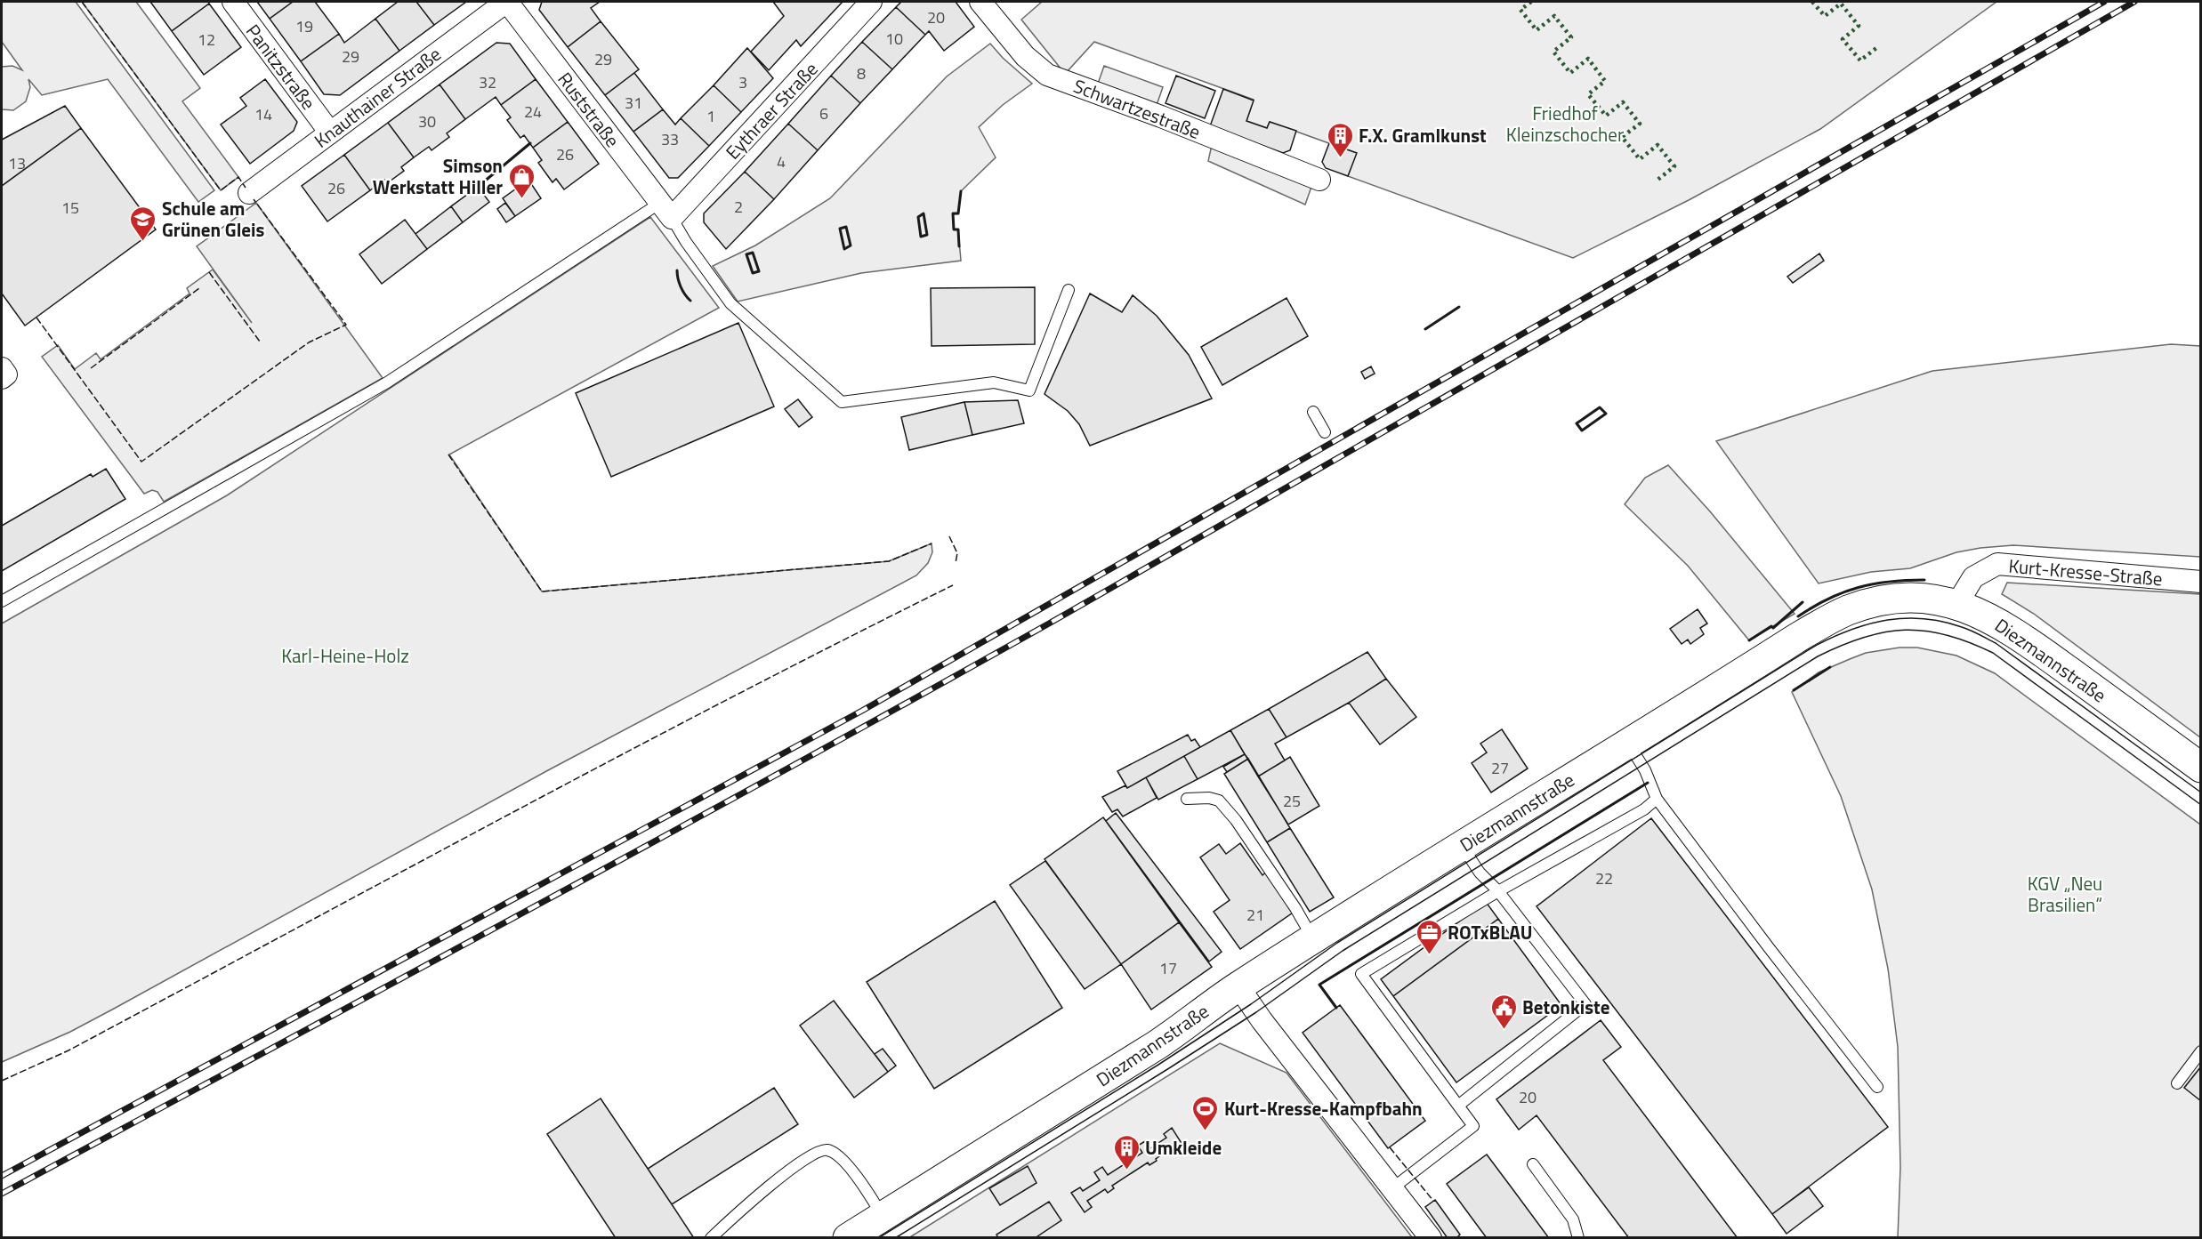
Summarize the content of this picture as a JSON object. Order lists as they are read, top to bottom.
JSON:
{
  "streets": {
    "street": [
      "Panitzstraße",
      "Knauthainer Straße",
      "Schwartzestraße",
      "Ruststraße",
      "Eythraer Straße",
      "Kurt-Kresse-Straße",
      "Diezmannstraße"
    ]
  },
  "crossings": [
    ["Panitzstraße", "Knauthainer Straße"],
    ["Knauthainer Straße", "Ruststraße"],
    ["Ruststraße", "Eythraer Straße"],
    ["Kurt-Kresse-Straße", "Diezmannstraße"]
  ],
  "parks": ["Friedhof Kleinzschocher", "Karl-Heine-Holz", "KGV „Neu Brasilien“"],
  "places": {
    "building": ["F.X. Gramlkunst", "Umkleide"],
    "shop": ["Simson Werkstatt Hiller"],
    "school or university": ["Schule am Grünen Gleis"],
    "office": ["ROTxBLAU"],
    "public building": ["Betonkiste"],
    "sports": ["Kurt-Kresse-Kampfbahn"]
  },
  "house_numbers": [
    "20",
    "19",
    "10",
    "12",
    "29",
    "29",
    "8",
    "32",
    "3",
    "31",
    "24",
    "6",
    "14",
    "1",
    "30",
    "33",
    "26",
    "4",
    "13",
    "26",
    "2",
    "15",
    "27",
    "25",
    "22",
    "21",
    "17",
    "20"
  ]
}
